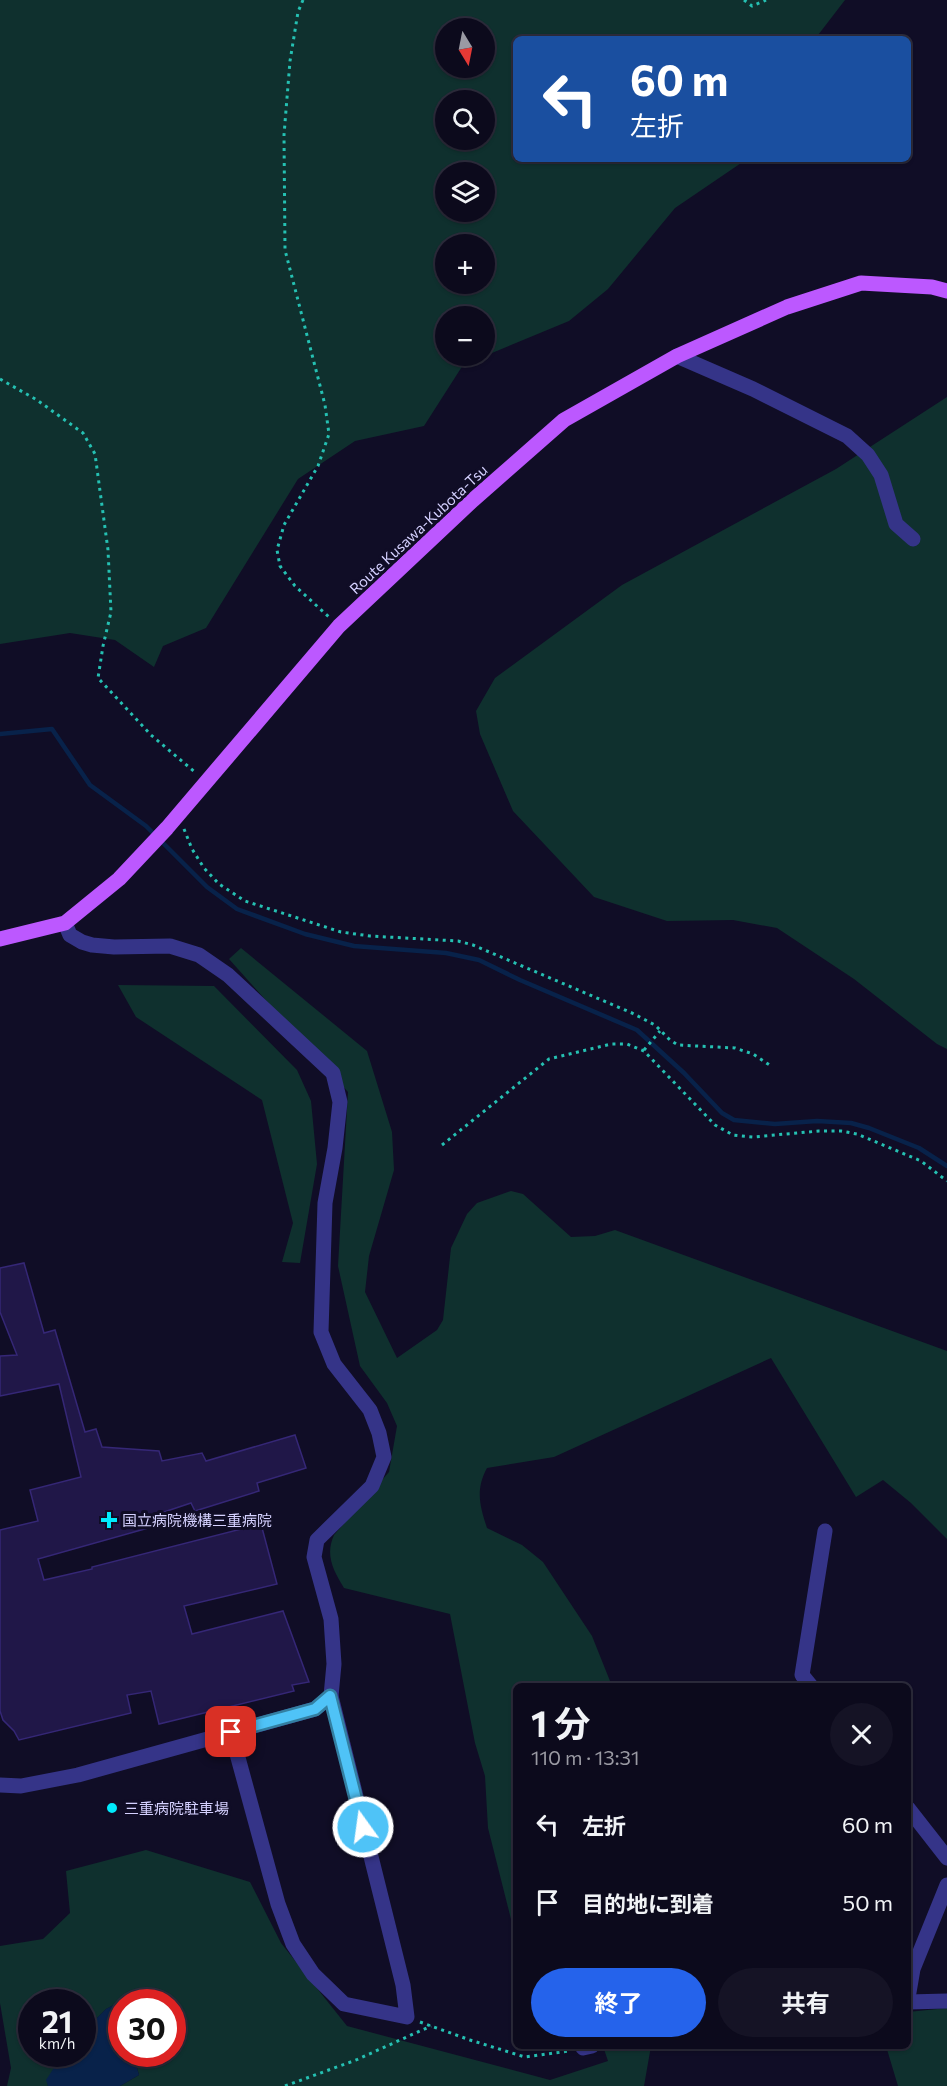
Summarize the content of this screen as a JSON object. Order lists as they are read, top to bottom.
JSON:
{
  "streets": {
    "main road": ["Route Kusawa-Kubota-Tsu"]
  },
  "places": {
    "health": ["国立病院機構三重病院"],
    "other": ["三重病院駐車場"]
  },
  "north": "bottom",
  "page": {
    "map_buttons": ["+", "−"],
    "turn": ["60 m", "左折"],
    "heading": ["1 分", "110 m · 13:31"],
    "list": [
      {
        "name": "左折",
        "value": "60 m"
      },
      {
        "name": "目的地に到着",
        "value": "50 m"
      }
    ],
    "buttons": ["終了", "共有"],
    "speed": "21 km/h",
    "limit": "30"
  }
}
